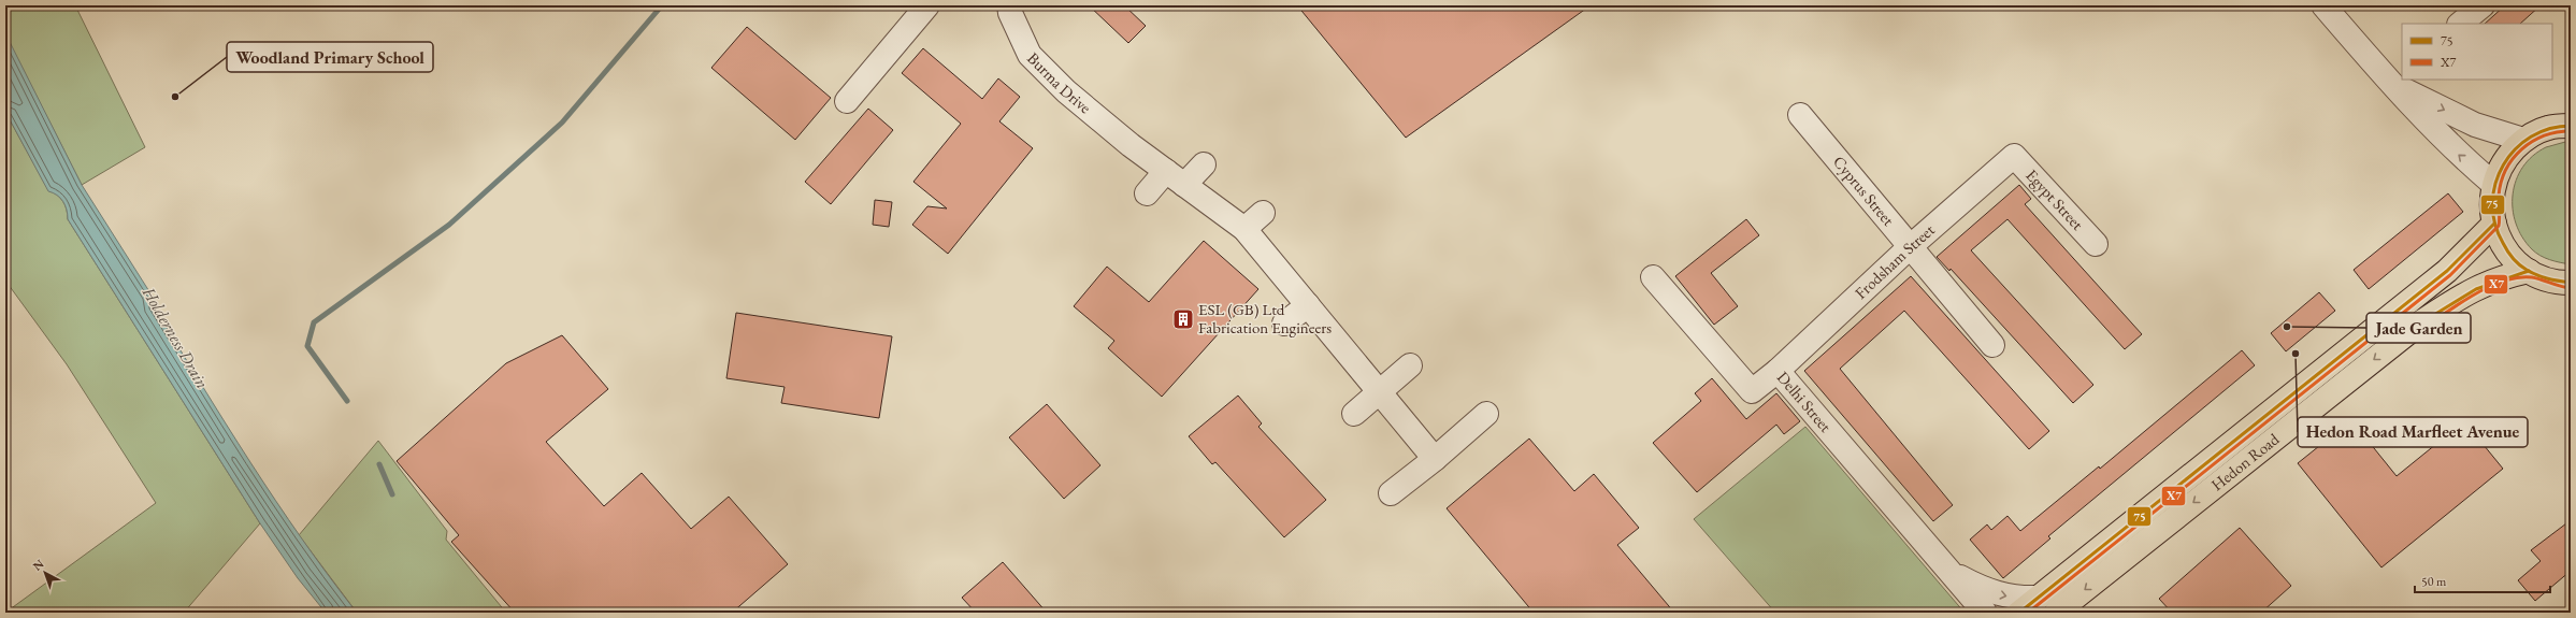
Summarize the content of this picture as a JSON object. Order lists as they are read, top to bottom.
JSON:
{
  "streets": {
    "highway": ["Hedon Road"],
    "street": [
      "Burma Drive",
      "Cyprus Street",
      "Egypt Street",
      "Frodsham Street",
      "Delhi Street"
    ]
  },
  "crossings": [
    ["Cyprus Street", "Frodsham Street"],
    ["Egypt Street", "Frodsham Street"],
    ["Frodsham Street", "Delhi Street"],
    ["Delhi Street", "Hedon Road"]
  ],
  "water": ["Holderness Drain"],
  "places": {
    "other": ["Woodland Primary School", "Jade Garden", "Hedon Road Marfleet Avenue"],
    "building": ["ESL (GB) Ltd Fabrication Engineers"]
  },
  "lines": ["transit line 75", "transit line X7"],
  "legend": ["75", "X7"],
  "scale_bar": "50 m",
  "north": "top left"
}
